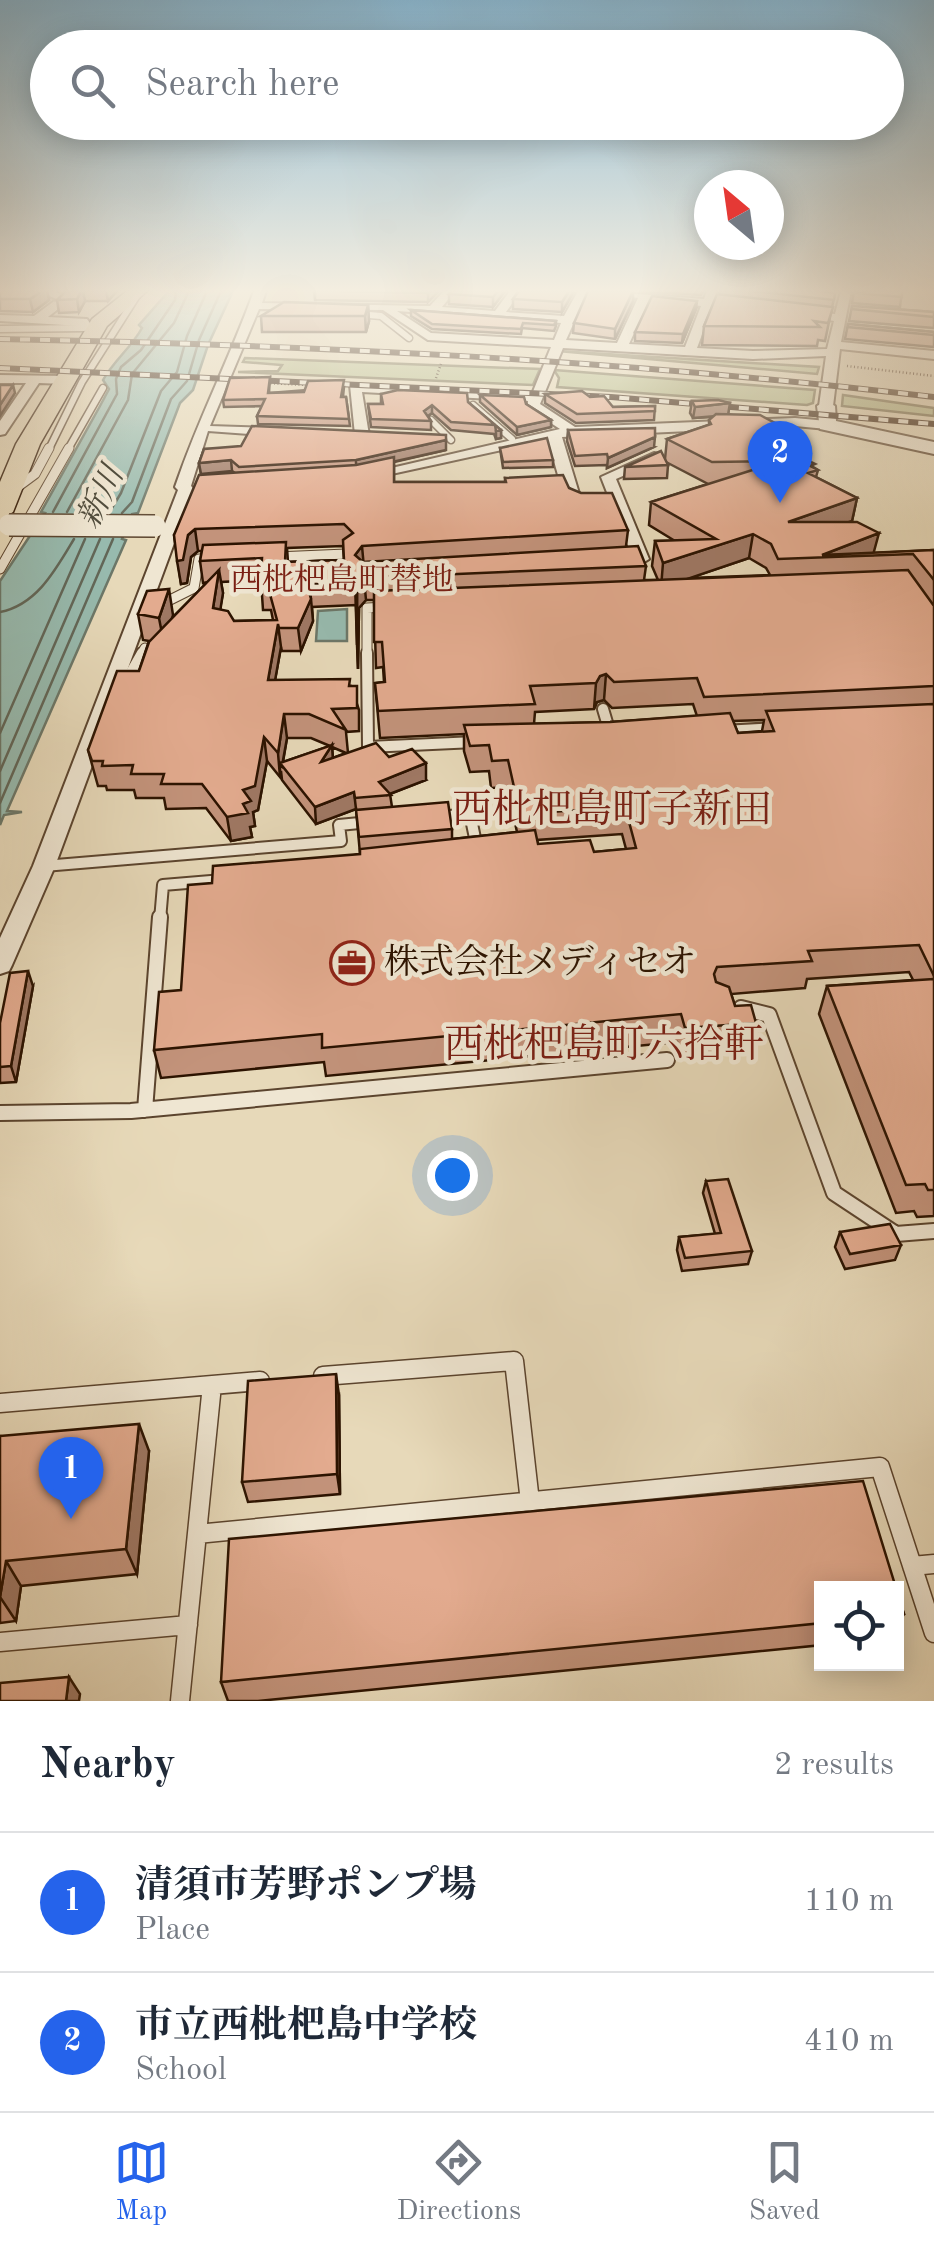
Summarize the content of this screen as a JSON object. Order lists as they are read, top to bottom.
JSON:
{
  "districts": ["西枇杷島町替地", "西枇杷島町子新田", "西枇杷島町六拾軒"],
  "water": ["新川"],
  "places": {
    "office": ["株式会社メディセオ"]
  },
  "north": "top left",
  "page": {
    "search": "Search here",
    "pins": ["2", "1"],
    "heading": ["Nearby", "2 results"],
    "list": [
      {
        "mark": "1",
        "name": "清須市芳野ポンプ場",
        "note": "Place",
        "value": "110 m"
      },
      {
        "mark": "2",
        "name": "市立西枇杷島中学校",
        "note": "School",
        "value": "410 m"
      }
    ],
    "nav": ["Map", "Directions", "Saved"]
  }
}
